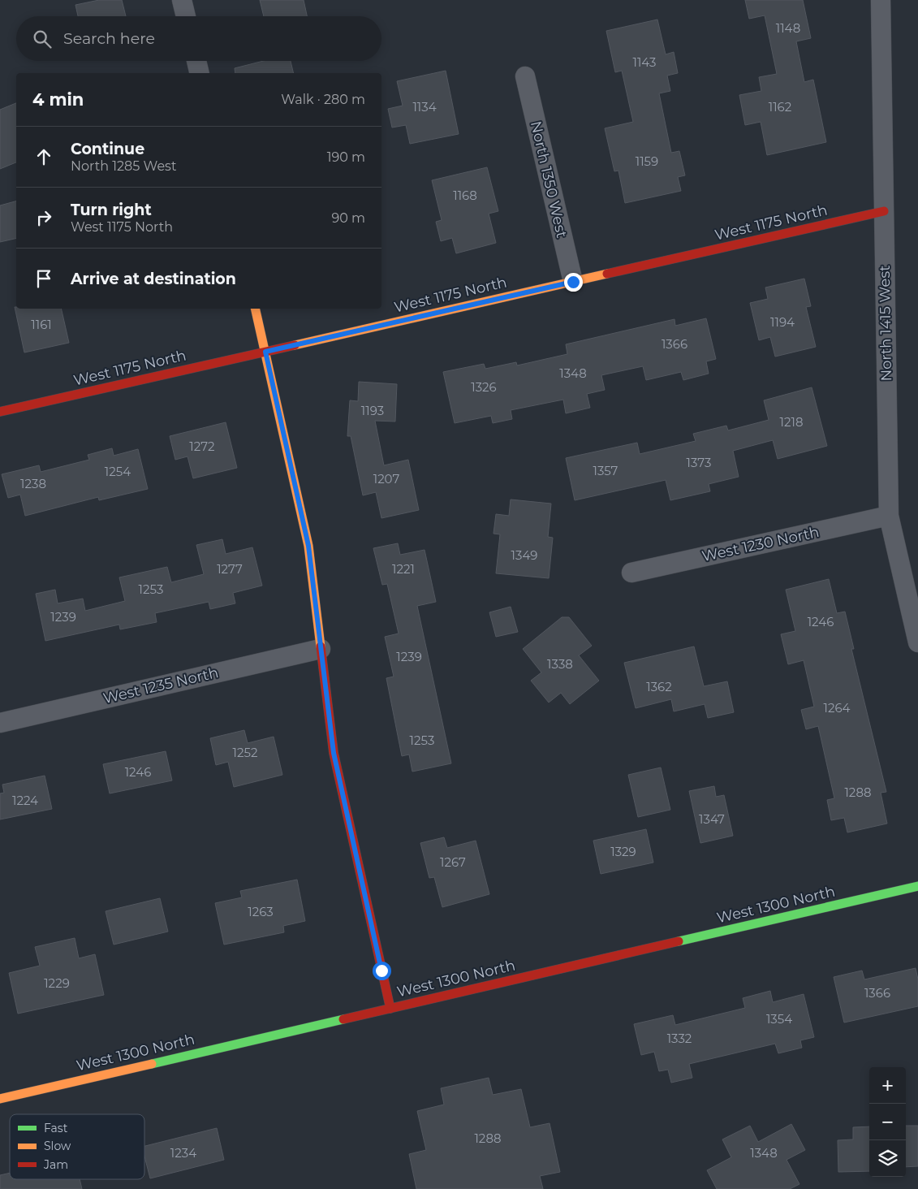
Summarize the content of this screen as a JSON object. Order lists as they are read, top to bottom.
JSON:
{
  "streets": {
    "street": [
      "North 1350 West",
      "West 1175 North",
      "North 1415 West",
      "West 1230 North",
      "West 1235 North",
      "West 1300 North"
    ]
  },
  "crossings": [
    ["North 1350 West", "West 1175 North"],
    ["West 1175 North", "North 1415 West"],
    ["North 1415 West", "West 1230 North"]
  ],
  "house_numbers": [
    "1148",
    "1143",
    "1134",
    "1162",
    "1159",
    "1168",
    "1194",
    "1161",
    "1366",
    "1348",
    "1326",
    "1193",
    "1218",
    "1272",
    "1373",
    "1357",
    "1254",
    "1207",
    "1238",
    "1349",
    "1277",
    "1221",
    "1253",
    "1239",
    "1246",
    "1239",
    "1338",
    "1362",
    "1264",
    "1253",
    "1252",
    "1246",
    "1288",
    "1224",
    "1347",
    "1329",
    "1267",
    "1263",
    "1229",
    "1366",
    "1354",
    "1332",
    "1288",
    "1234",
    "1348"
  ],
  "legend": ["Fast", "Slow", "Jam"],
  "page": {
    "search": "Search here",
    "heading": ["4 min", "Walk · 280 m"],
    "list": [
      ["Continue", "North 1285 West", "190 m"],
      ["Turn right", "West 1175 North", "90 m"],
      "Arrive at destination"
    ],
    "map_buttons": ["+", "−"]
  }
}
